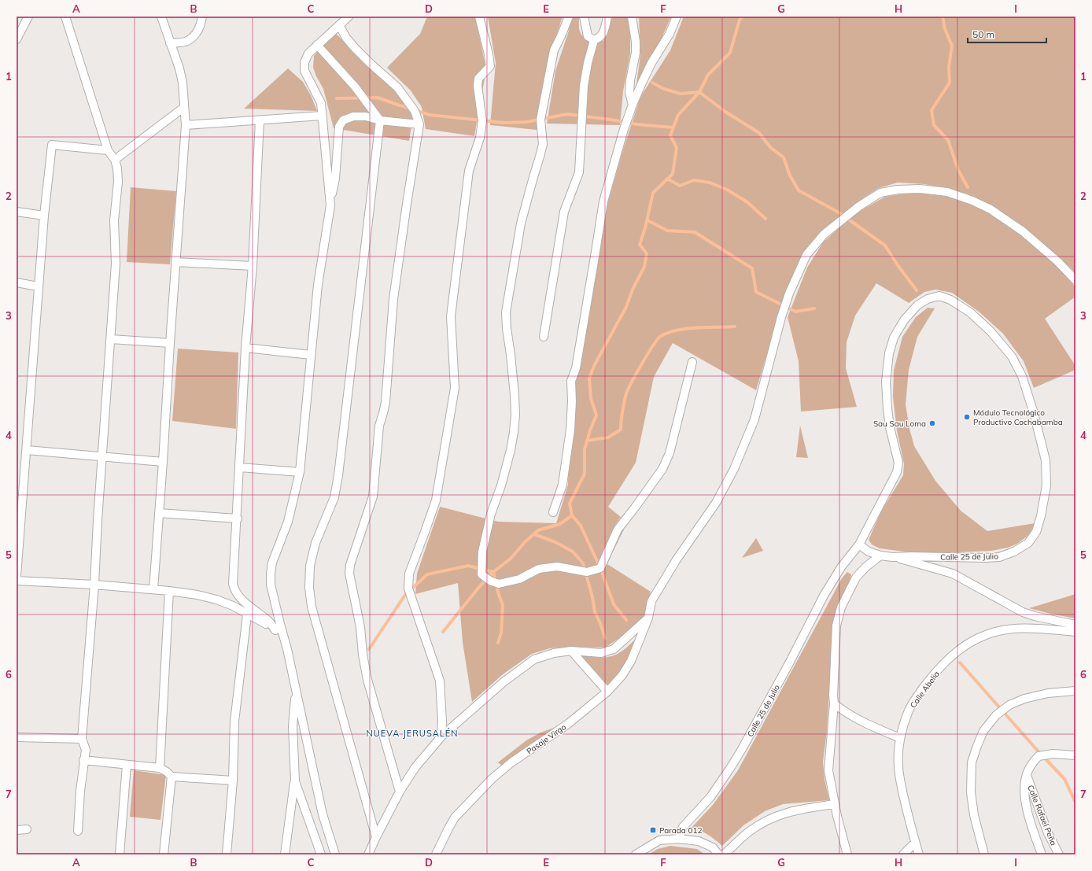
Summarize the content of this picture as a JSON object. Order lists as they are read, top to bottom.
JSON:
{
  "streets": {
    "street": [
      "Calle 25 de Julio",
      "Calle Abelia",
      "Pasaje Virgo",
      "Calle Rafael Peña"
    ]
  },
  "districts": ["NUEVA JERUSALÉN"],
  "places": {
    "other": ["Módulo Tecnológico Productivo Cochabamba", "Sau Sau Loma"],
    "transit": ["Parada 012"]
  },
  "scale_bar": "50 m",
  "grid": {
    "columns": [
      "A",
      "B",
      "C",
      "D",
      "E",
      "F",
      "G",
      "H",
      "I"
    ],
    "rows": [
      "1",
      "2",
      "3",
      "4",
      "5",
      "6",
      "7"
    ]
  }
}
